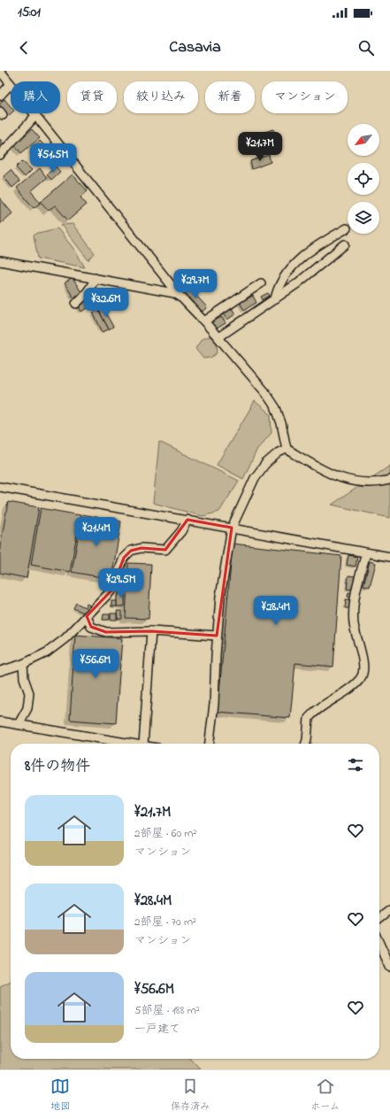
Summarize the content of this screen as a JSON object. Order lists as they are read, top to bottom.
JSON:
{
  "north": "bottom left",
  "page": {
    "status": "15:01",
    "header": "Casavia",
    "chip": [
      "購入",
      "賃貸",
      "絞り込み",
      "新着",
      "マンション"
    ],
    "price": [
      "¥21.7M",
      "¥51.5M",
      "¥29.7M",
      "¥32.6M",
      "¥21.4M",
      "¥29.5M",
      "¥28.4M",
      "¥56.6M"
    ],
    "heading": "8件の物件",
    "list": [
      {
        "name": "¥21.7M",
        "note": "2部屋 · 60 m² · マンション"
      },
      {
        "name": "¥28.4M",
        "note": "2部屋 · 70 m² · マンション"
      },
      {
        "name": "¥56.6M",
        "note": "5部屋 · 188 m² · 一戸建て"
      }
    ],
    "tabs": ["地図", "保存済み", "ホーム"]
  }
}
